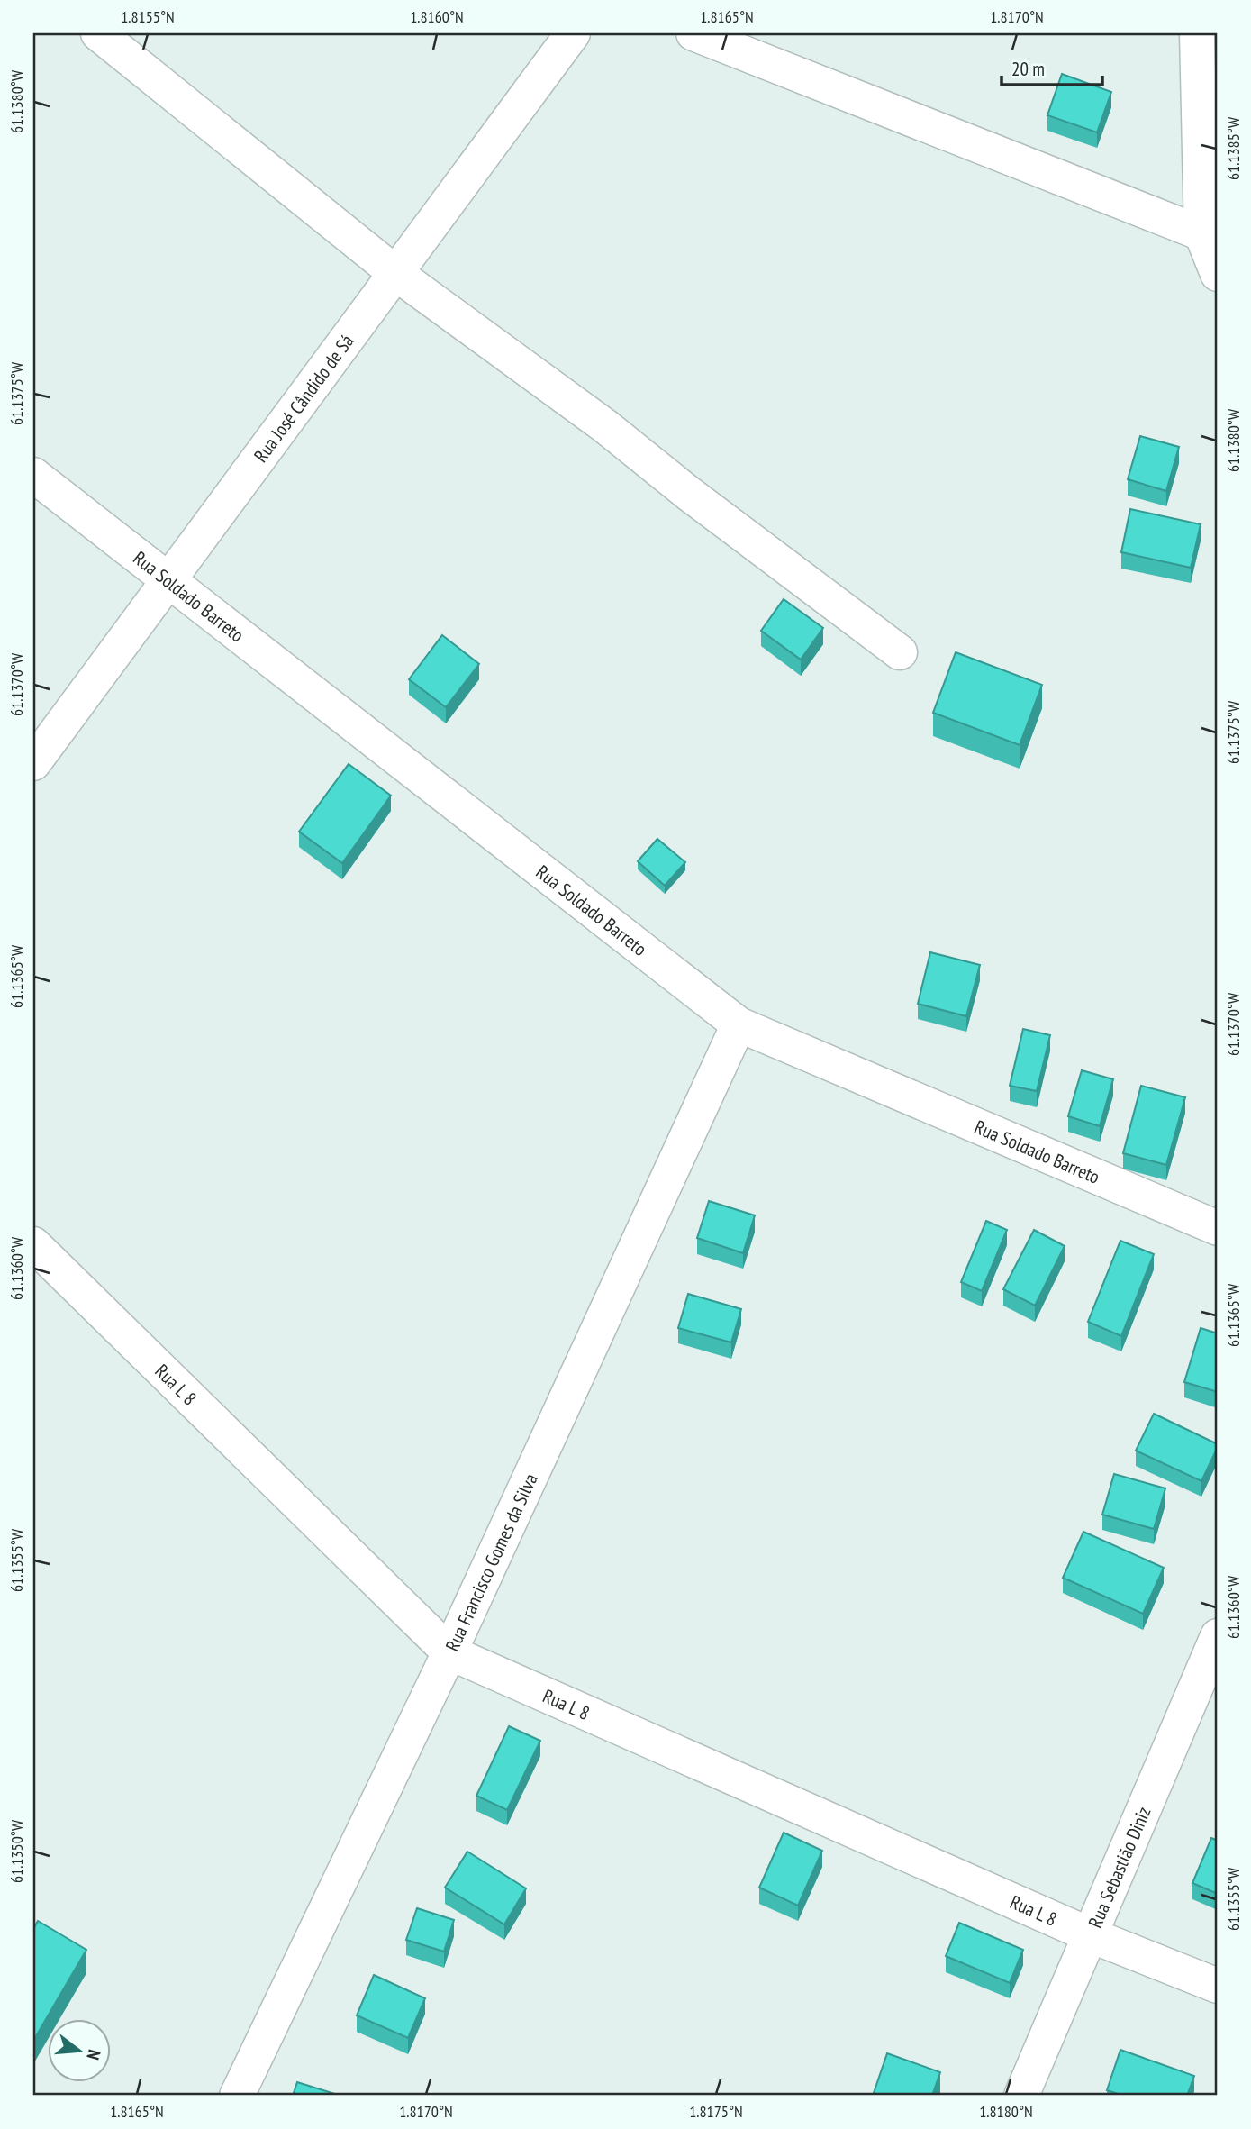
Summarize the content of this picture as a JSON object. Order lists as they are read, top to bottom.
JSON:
{
  "streets": {
    "street": [
      "Rua José Cândido de Sá",
      "Rua Soldado Barreto",
      "Rua L 8",
      "Rua Francisco Gomes da Silva",
      "Rua Sebastião Diniz"
    ]
  },
  "crossings": [
    ["Rua José Cândido de Sá", "Rua Soldado Barreto"],
    ["Rua Soldado Barreto", "Rua Francisco Gomes da Silva"],
    ["Rua L 8", "Rua Francisco Gomes da Silva"],
    ["Rua L 8", "Rua Sebastião Diniz"]
  ],
  "scale_bar": "20 m",
  "north": "right",
  "coordinates": [
    "1.8155°N",
    "1.8160°N",
    "1.8165°N",
    "1.8170°N",
    "61.1380°W",
    "61.1385°W",
    "61.1375°W",
    "61.1370°W",
    "61.1365°W",
    "61.1360°W",
    "61.1355°W",
    "61.1350°W",
    "1.8175°N",
    "1.8180°N"
  ]
}
